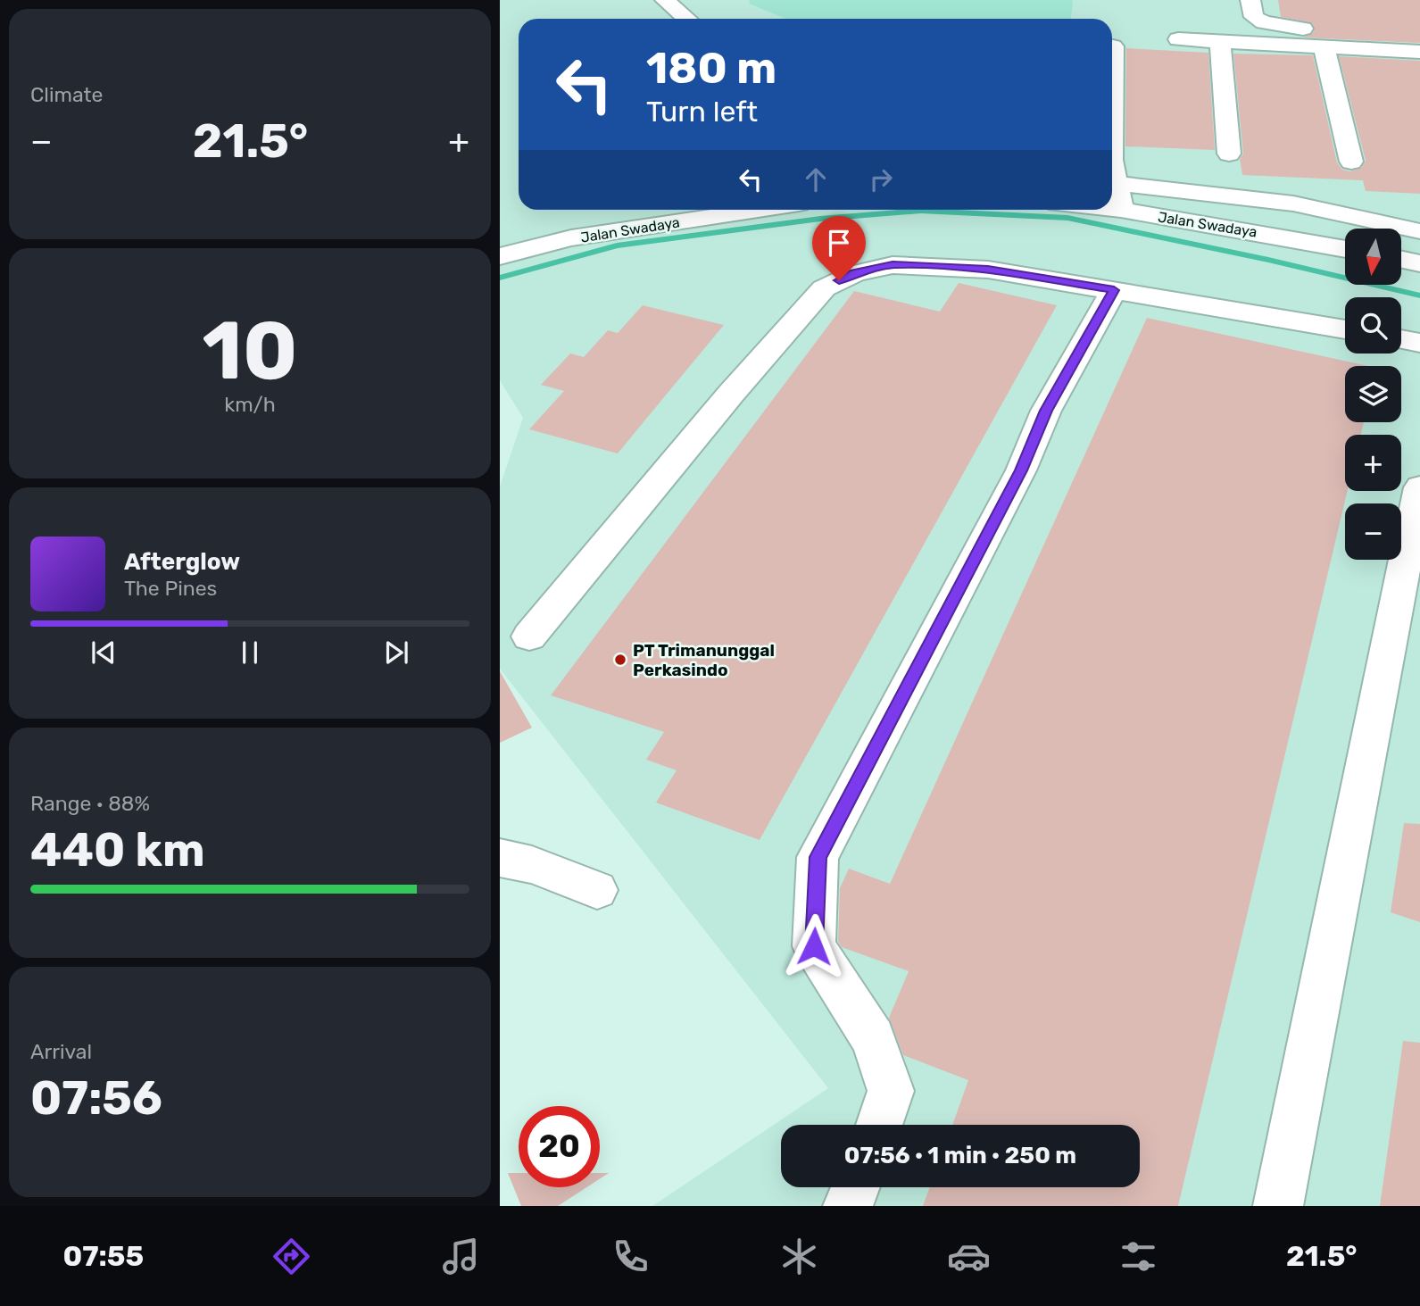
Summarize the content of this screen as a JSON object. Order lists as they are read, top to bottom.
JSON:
{
  "streets": {
    "street": ["Jalan Swadaya"]
  },
  "places": ["PT Trimanunggal Perkasindo"],
  "north": "bottom",
  "page": {
    "tile": [
      "Climate",
      ["10", "km/h"],
      ["Range · 88%", "440 km"],
      ["Arrival", "07:56"]
    ],
    "turn": ["180 m", "Turn left"],
    "heat": ["−", "21.5°", "+"],
    "map_buttons": ["+", "−"],
    "song": ["Afterglow", "The Pines"],
    "limit": "20",
    "trip": "07:56 · 1 min · 250 m",
    "tabs": ["07:55", "21.5°"]
  }
}
